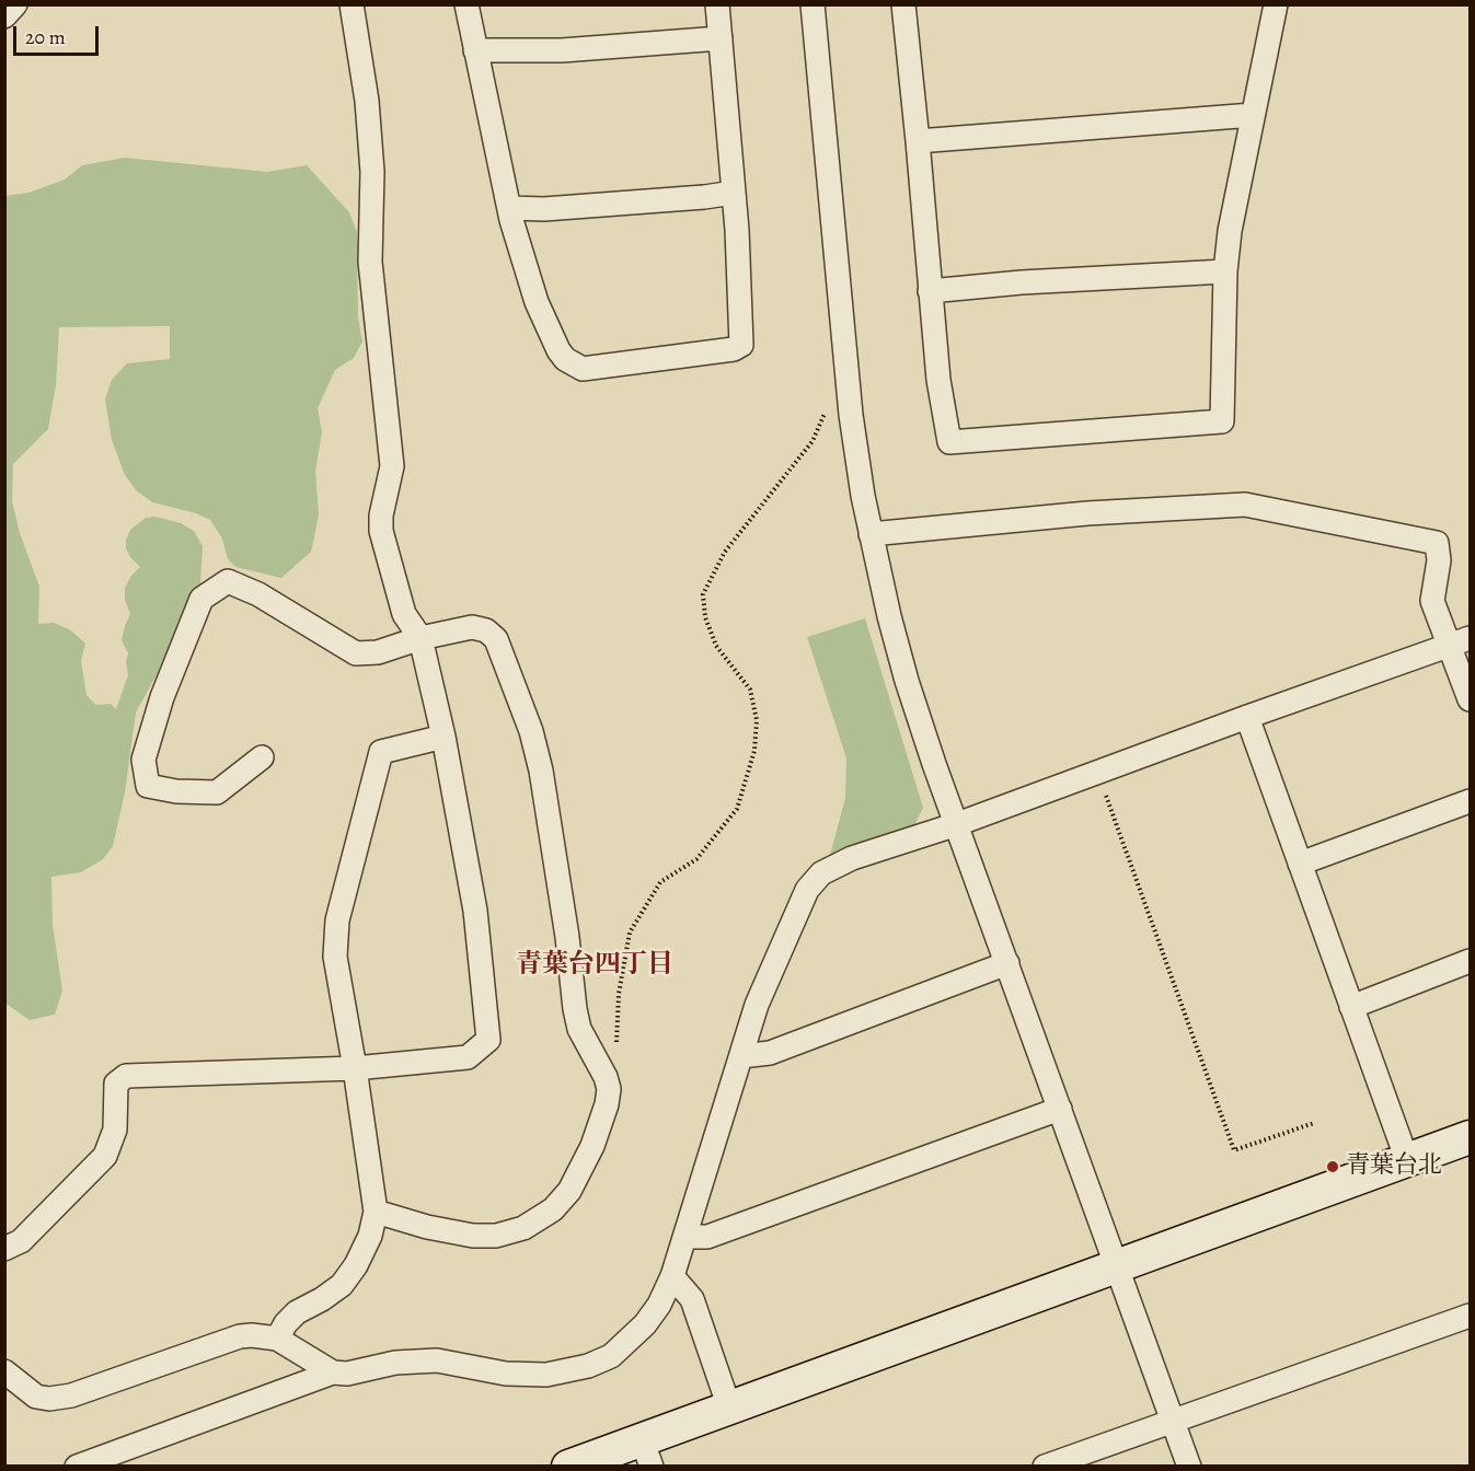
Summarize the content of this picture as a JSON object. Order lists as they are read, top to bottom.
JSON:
{
  "districts": ["青葉台四丁目"],
  "places": ["青葉台北"],
  "scale_bar": "20 m"
}
